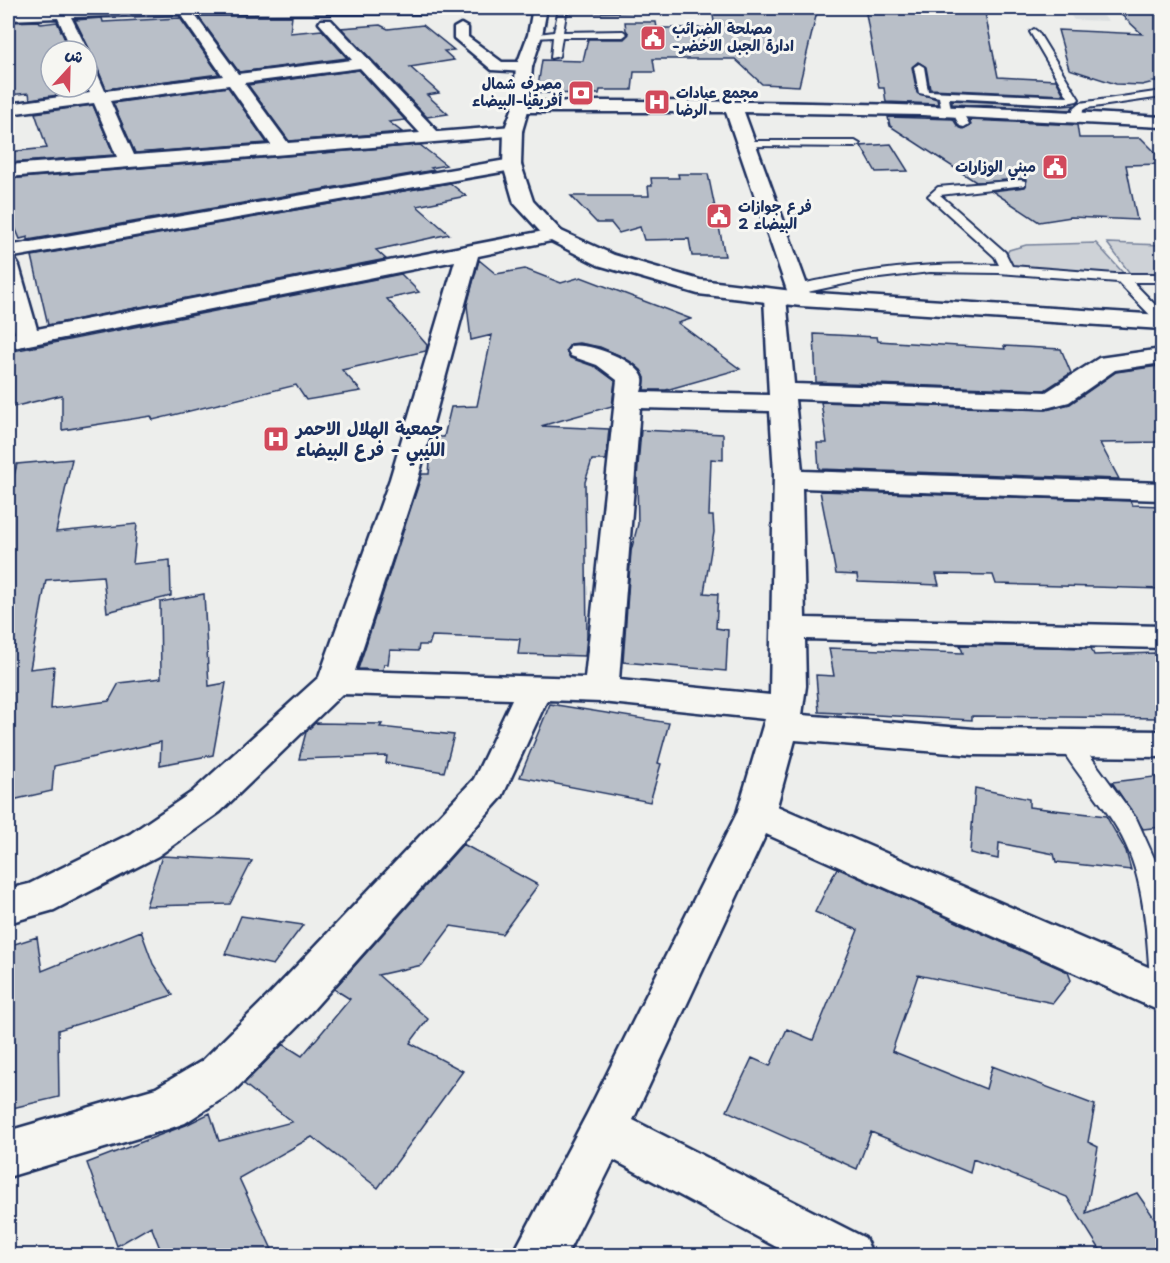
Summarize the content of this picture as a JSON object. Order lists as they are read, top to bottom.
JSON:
{
  "places": {
    "public building": ["مصلحة الضرائب -ادارة الجبل الاخضر", "مبني الوزارات", "فرع جوازات البيضاء 2"],
    "bank": ["مصرف شمال أفريقيا-البيضاء"],
    "hospital": ["مجمع عيادات الرضا", "جمعية الهلال الاحمر الليبي - فرع البيضاء"]
  },
  "north": "top"
}
